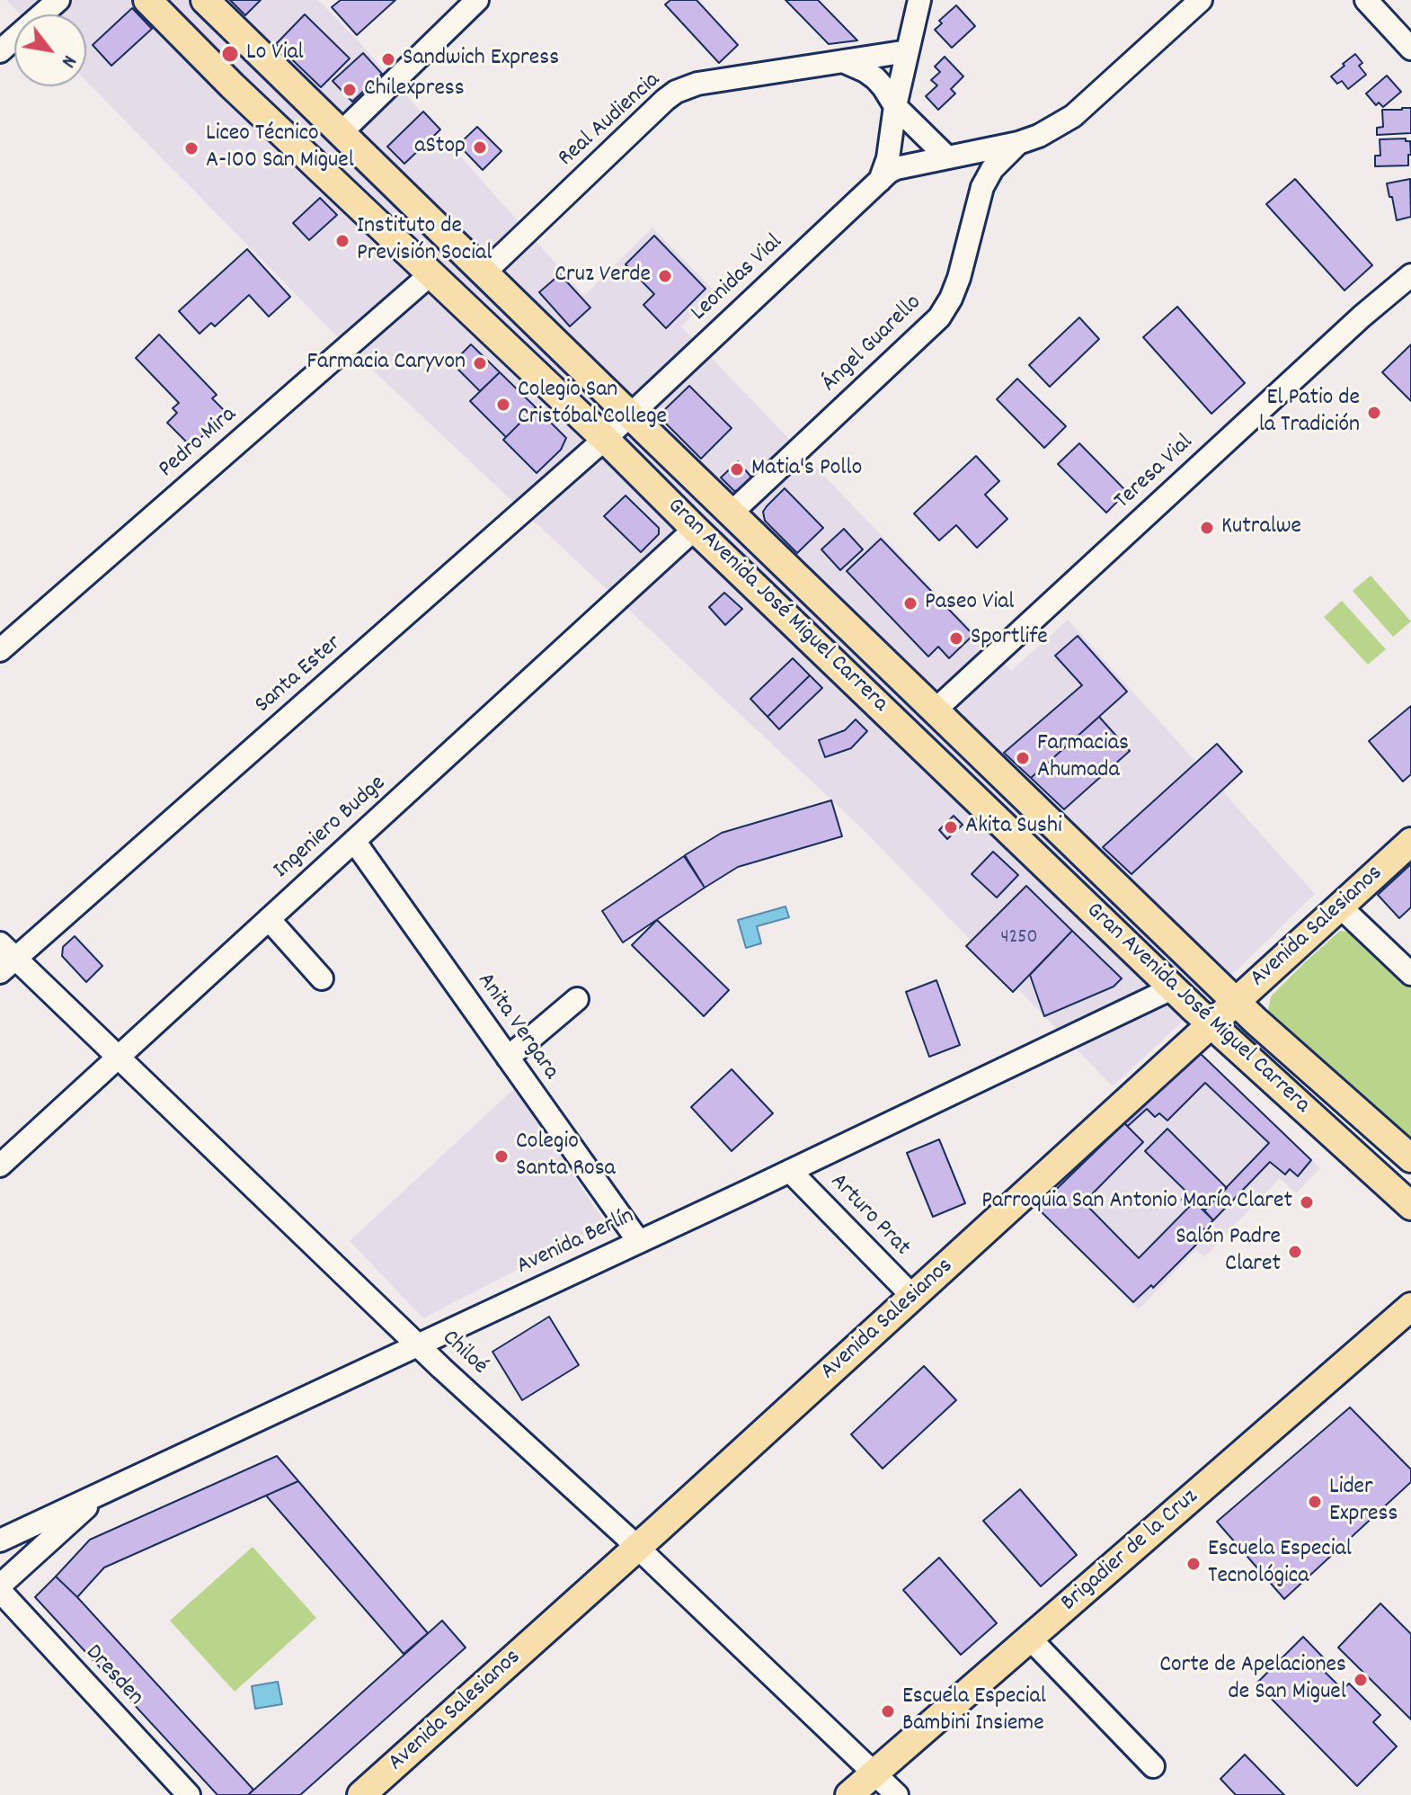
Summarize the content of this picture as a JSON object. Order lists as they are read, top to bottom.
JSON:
{
  "streets": {
    "main road": ["Gran Avenida José Miguel Carrera", "Avenida Salesianos", "Brigadier de la Cruz"],
    "street": [
      "Real Audiencia",
      "Leonidas Vial",
      "Ángel Guarello",
      "Pedro Mira",
      "Teresa Vial",
      "Santa Ester",
      "Ingeniero Budge",
      "Anita Vergara",
      "Arturo Prat",
      "Avenida Berlín",
      "Chiloé",
      "Dresden"
    ]
  },
  "crossings": [
    ["Real Audiencia", "Gran Avenida José Miguel Carrera"],
    ["Leonidas Vial", "Ángel Guarello"],
    ["Leonidas Vial", "Gran Avenida José Miguel Carrera"],
    ["Leonidas Vial", "Santa Ester"],
    ["Ángel Guarello", "Gran Avenida José Miguel Carrera"],
    ["Pedro Mira", "Gran Avenida José Miguel Carrera"],
    ["Teresa Vial", "Gran Avenida José Miguel Carrera"],
    ["Gran Avenida José Miguel Carrera", "Santa Ester"],
    ["Gran Avenida José Miguel Carrera", "Ingeniero Budge"],
    ["Gran Avenida José Miguel Carrera", "Avenida Salesianos"],
    ["Gran Avenida José Miguel Carrera", "Avenida Berlín"],
    ["Santa Ester", "Chiloé"],
    ["Ingeniero Budge", "Anita Vergara"],
    ["Ingeniero Budge", "Chiloé"],
    ["Avenida Salesianos", "Arturo Prat"],
    ["Avenida Salesianos", "Chiloé"],
    ["Anita Vergara", "Avenida Berlín"],
    ["Arturo Prat", "Avenida Berlín"],
    ["Avenida Berlín", "Chiloé"],
    ["Chiloé", "Brigadier de la Cruz"]
  ],
  "places": [
    "Lo Vial",
    "Sandwich Express",
    "Chilexpress",
    "aStop",
    "Liceo Técnico A-100 San Miguel",
    "Instituto de Previsión Social",
    "Cruz Verde",
    "Farmacia Caryvon",
    "Colegio San Cristóbal College",
    "El Patio de la Tradición",
    "Matia's Pollo",
    "Kutralwe",
    "Paseo Vial",
    "Sportlife",
    "Farmacias Ahumada",
    "Akita Sushi",
    "Colegio Santa Rosa",
    "Parroquia San Antonio María Claret",
    "Salón Padre Claret",
    "Lider Express",
    "Escuela Especial Tecnológica",
    "Corte de Apelaciones de San Miguel",
    "Escuela Especial Bambini Insieme"
  ],
  "house_numbers": ["4250"],
  "north": "bottom right"
}
